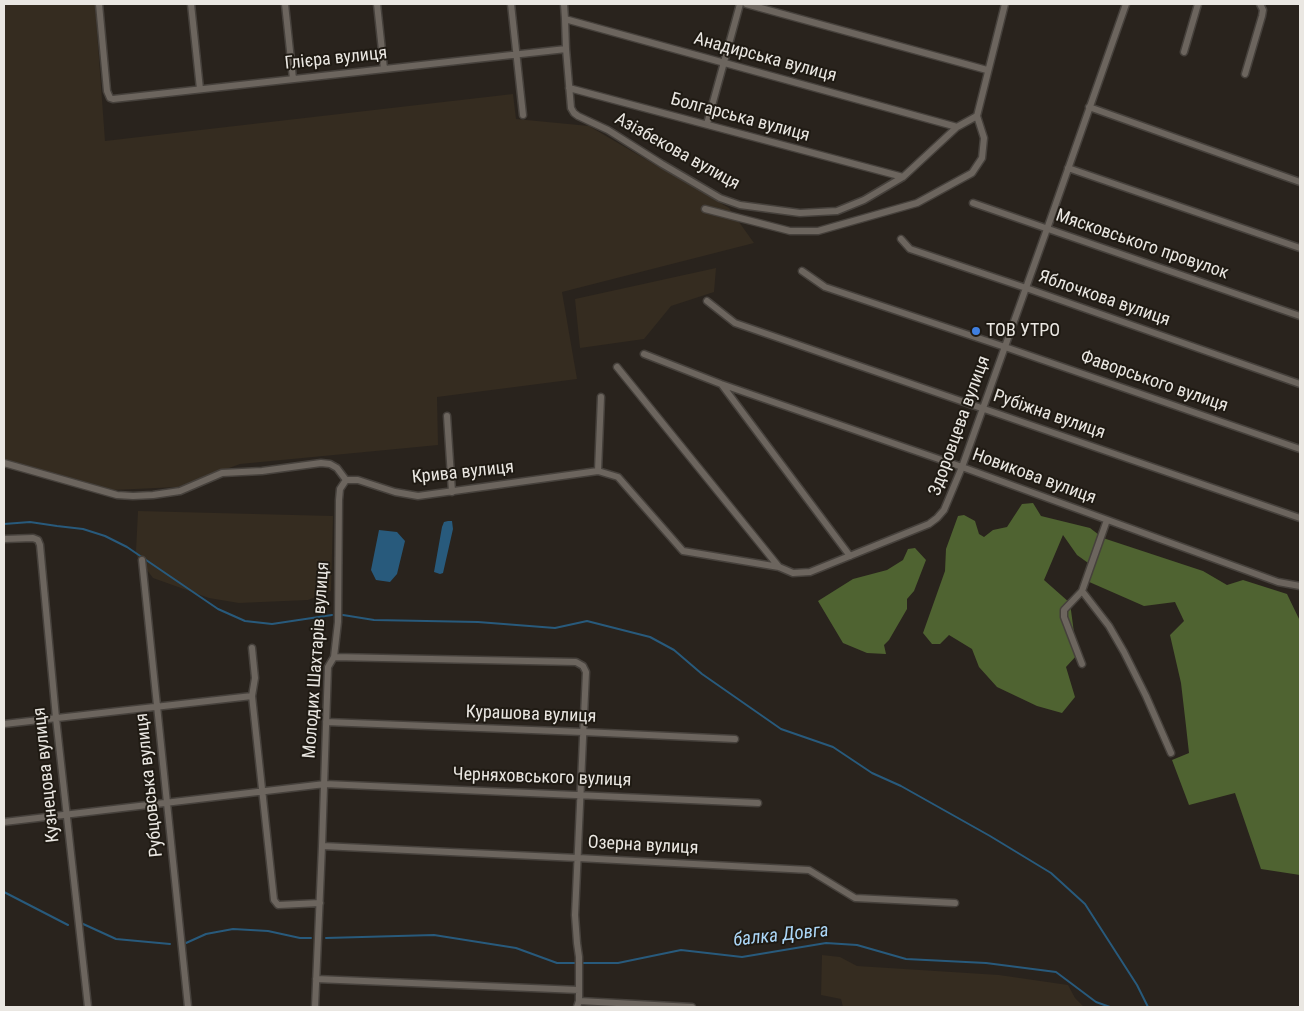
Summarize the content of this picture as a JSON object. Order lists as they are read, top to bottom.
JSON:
{
  "streets": {
    "street": [
      "Анадирська вулиця",
      "Глієра вулиця",
      "Болгарська вулиця",
      "Азізбекова вулиця",
      "Мясковського провулок",
      "Яблочкова вулиця",
      "Фаворського вулиця",
      "Рубіжна вулиця",
      "Здоровцева вулиця",
      "Крива вулиця",
      "Новикова вулиця",
      "Молодих Шахтарів вулиця",
      "Курашова вулиця",
      "Кузнецова вулиця",
      "Черняховського вулиця",
      "Рубцовська вулиця",
      "Озерна вулиця"
    ]
  },
  "crossings": [
    ["Анадирська вулиця", "Азізбекова вулиця"],
    ["Болгарська вулиця", "Азізбекова вулиця"],
    ["Мясковського провулок", "Здоровцева вулиця"],
    ["Яблочкова вулиця", "Здоровцева вулиця"],
    ["Фаворського вулиця", "Здоровцева вулиця"],
    ["Рубіжна вулиця", "Здоровцева вулиця"],
    ["Здоровцева вулиця", "Крива вулиця"],
    ["Здоровцева вулиця", "Новикова вулиця"],
    ["Крива вулиця", "Молодих Шахтарів вулиця"],
    ["Молодих Шахтарів вулиця", "Курашова вулиця"],
    ["Молодих Шахтарів вулиця", "Черняховського вулиця"],
    ["Молодих Шахтарів вулиця", "Озерна вулиця"],
    ["Кузнецова вулиця", "Черняховського вулиця"],
    ["Черняховського вулиця", "Рубцовська вулиця"]
  ],
  "water": ["балка Довга"],
  "places": ["ТОВ УТРО"]
}
